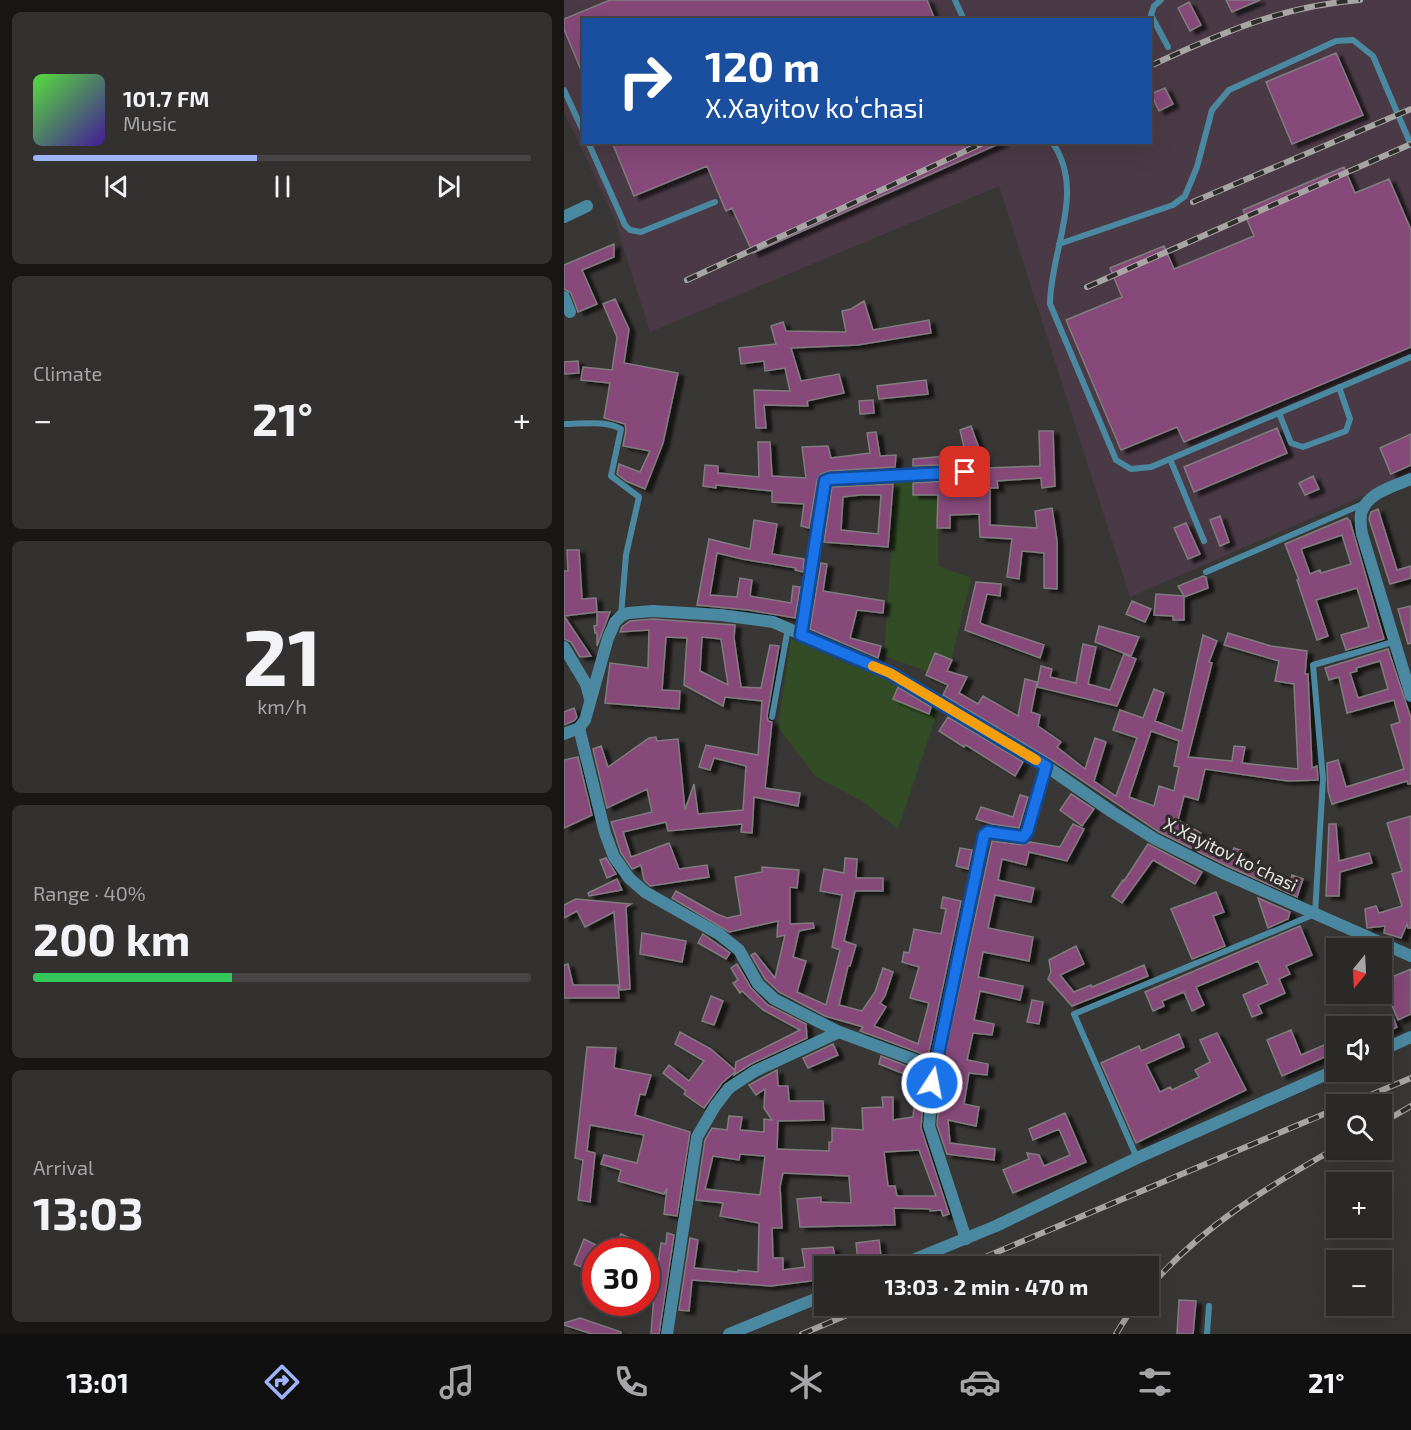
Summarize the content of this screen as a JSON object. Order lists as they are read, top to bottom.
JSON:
{
  "streets": {
    "street": ["X.Xayitov koʻchasi"]
  },
  "north": "bottom",
  "page": {
    "turn": ["120 m", "X.Xayitov koʻchasi"],
    "song": ["101.7 FM", "Music"],
    "tile": [
      "Climate",
      ["21", "km/h"],
      ["Range · 40%", "200 km"],
      ["Arrival", "13:03"]
    ],
    "heat": ["−", "21°", "+"],
    "map_buttons": ["+", "−"],
    "limit": "30",
    "trip": "13:03 · 2 min · 470 m",
    "tabs": ["13:01", "21°"]
  }
}
